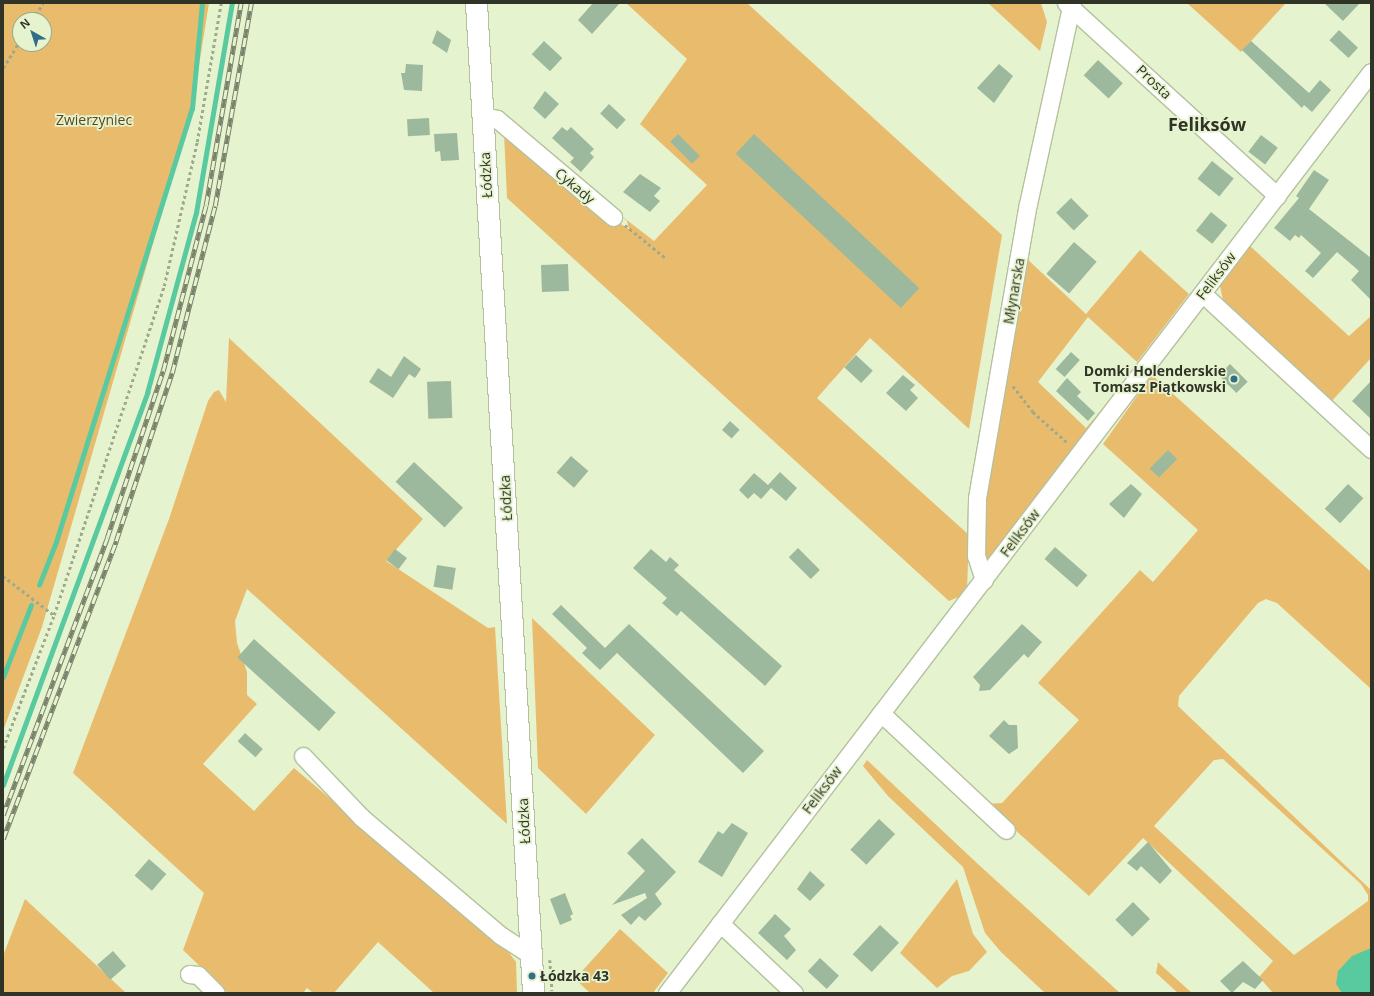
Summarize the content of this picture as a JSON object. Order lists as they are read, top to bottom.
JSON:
{
  "streets": {
    "main road": ["Łódzka"],
    "street": [
      "Prosta",
      "Cykady",
      "Feliksów",
      "Młynarska"
    ]
  },
  "crossings": [
    ["Prosta", "Feliksów"],
    ["Prosta", "Młynarska"],
    ["Łódzka", "Cykady"],
    ["Feliksów", "Młynarska"]
  ],
  "districts": ["Feliksów"],
  "parks": ["Zwierzyniec"],
  "places": ["Domki Holenderskie Tomasz Piątkowski", "Łódzka 43"],
  "north": "top left"
}
